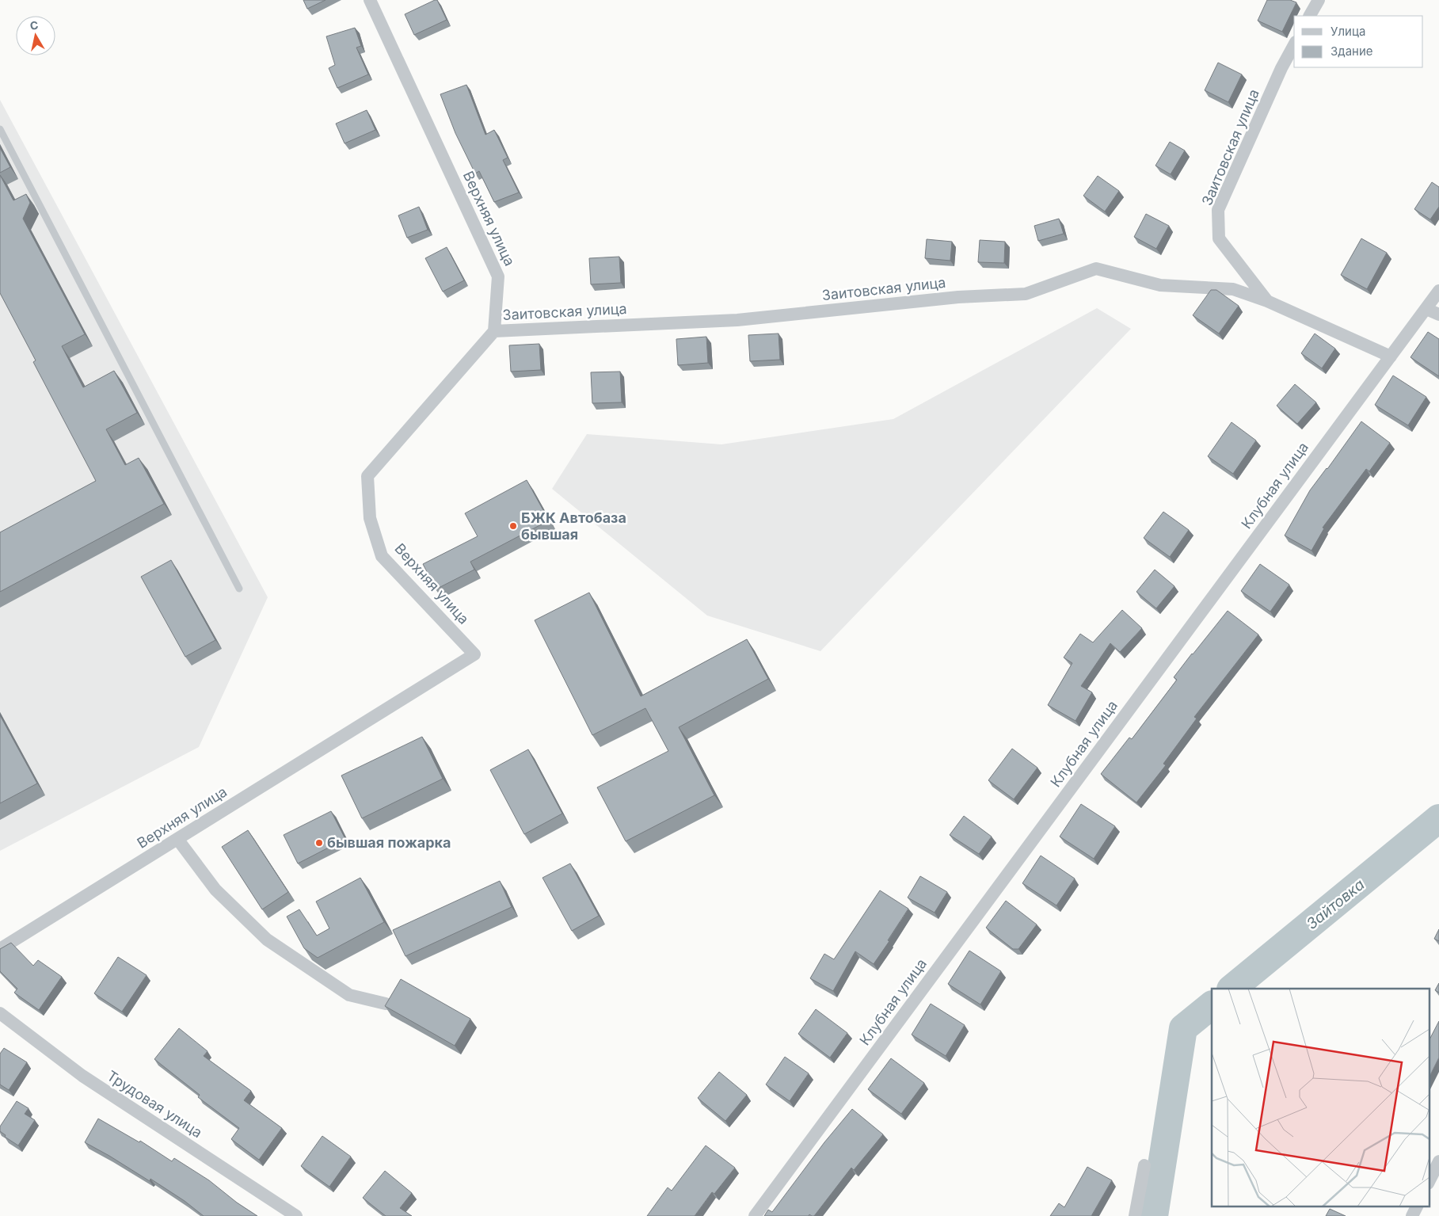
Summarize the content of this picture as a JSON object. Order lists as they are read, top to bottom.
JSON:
{
  "streets": {
    "street": [
      "Заитовская улица",
      "Верхняя улица",
      "Клубная улица",
      "Трудовая улица"
    ]
  },
  "crossings": [
    ["Заитовская улица", "Верхняя улица"],
    ["Заитовская улица", "Клубная улица"]
  ],
  "water": ["Зайтовка"],
  "places": ["БЖК Автобаза бывшая", "бывшая пожарка"],
  "legend": ["Улица", "Здание"],
  "north": "top"
}
